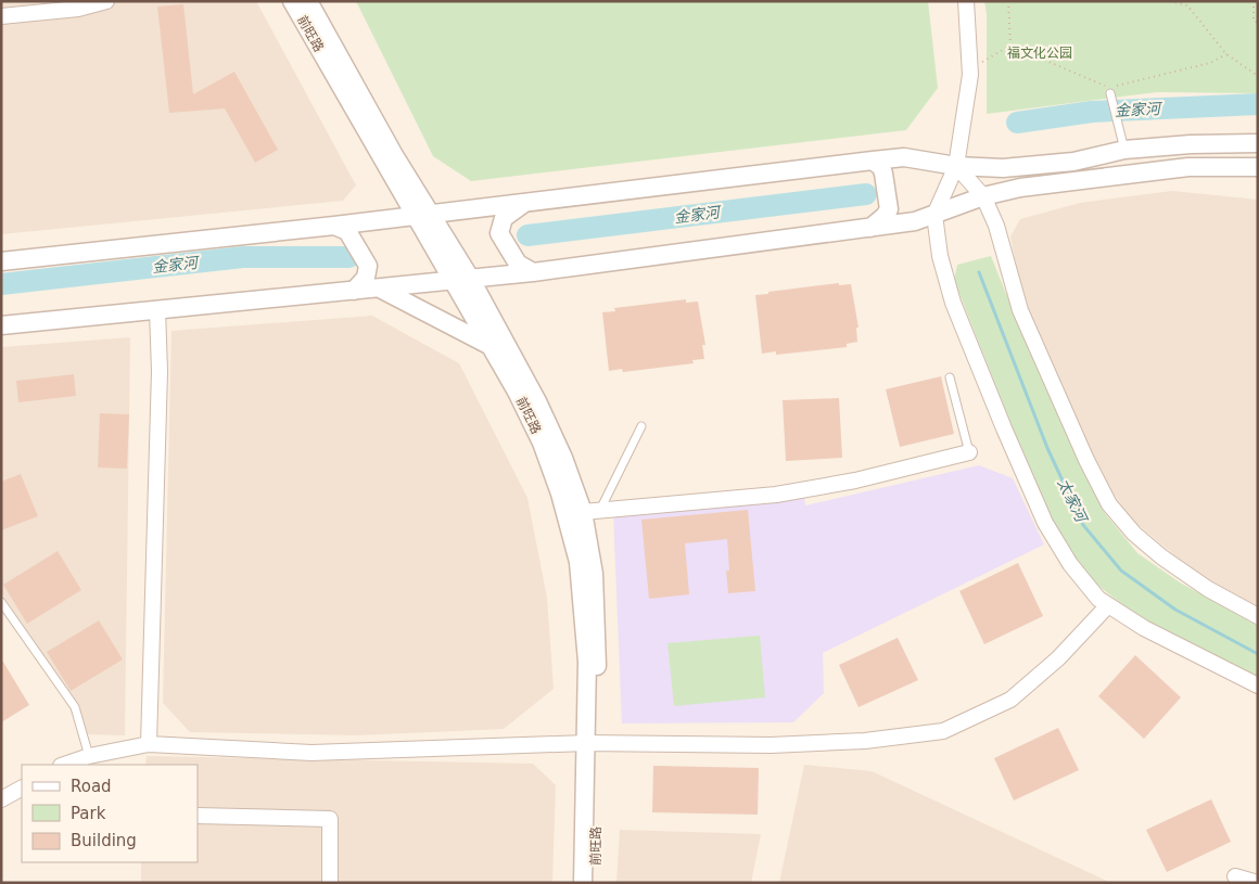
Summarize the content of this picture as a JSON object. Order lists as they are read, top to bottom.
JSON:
{
  "streets": {
    "street": ["前旺路"]
  },
  "water": ["金家河", "太家河"],
  "parks": ["福文化公园"],
  "legend": ["Road", "Park", "Building"]
}
